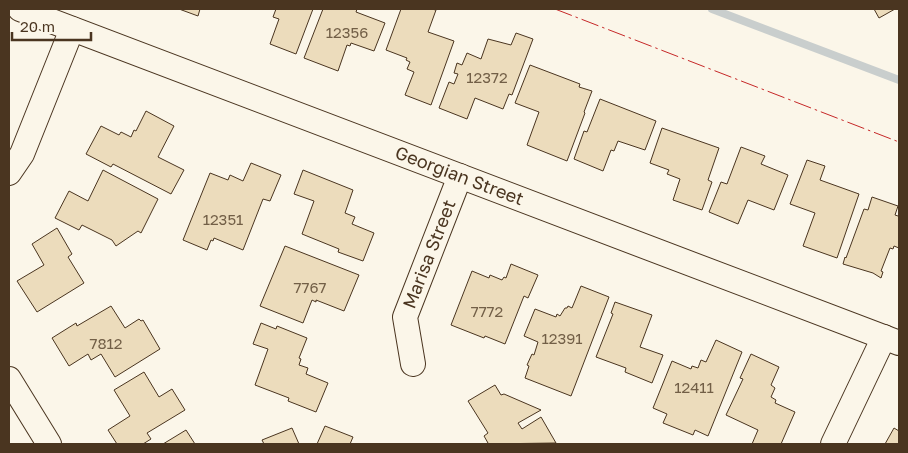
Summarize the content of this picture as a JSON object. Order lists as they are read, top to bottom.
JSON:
{
  "streets": {
    "street": ["Georgian Street", "Marisa Street"]
  },
  "crossings": [
    ["Georgian Street", "Marisa Street"]
  ],
  "house_numbers": [
    "12356",
    "12372",
    "12351",
    "7767",
    "7772",
    "12391",
    "7812",
    "12411"
  ],
  "scale_bar": "20 m"
}
